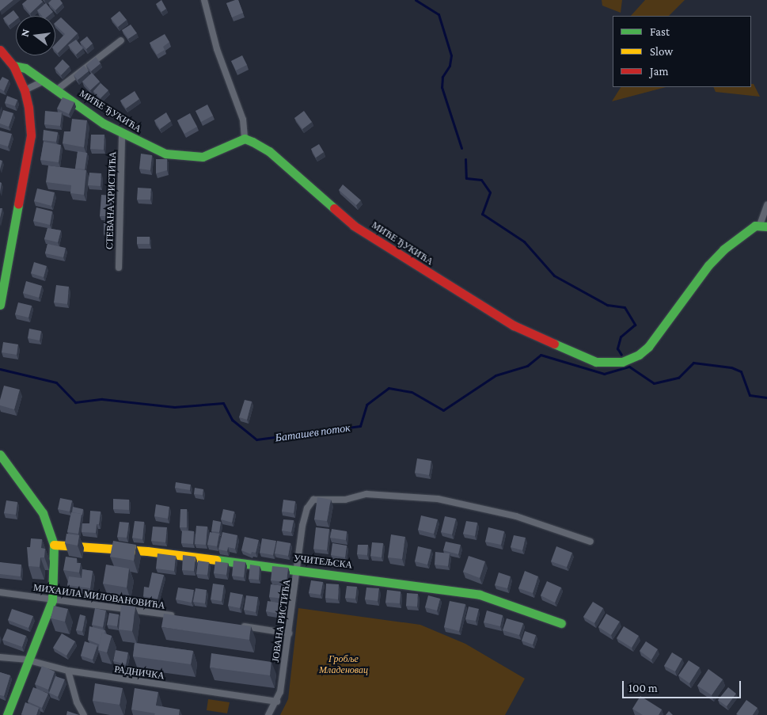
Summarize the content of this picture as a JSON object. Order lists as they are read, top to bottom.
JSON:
{
  "streets": {
    "street": [
      "МИЋЕ ЂУКИЋА",
      "СТЕВАНА ХРИСТИЋА",
      "УЧИТЕЉСКА",
      "МИХАИЛА МИЛОВАНОВИЋА",
      "ЈОВАНА РИСТИЋА",
      "РАДНИЧКА"
    ]
  },
  "crossings": [
    ["МИЋЕ ЂУКИЋА", "СТЕВАНА ХРИСТИЋА"],
    ["УЧИТЕЉСКА", "ЈОВАНА РИСТИЋА"],
    ["ЈОВАНА РИСТИЋА", "РАДНИЧКА"]
  ],
  "water": ["Баташев поток"],
  "parks": ["Гробље Младеновац"],
  "legend": ["Fast", "Slow", "Jam"],
  "scale_bar": "100 m",
  "north": "left"
}
